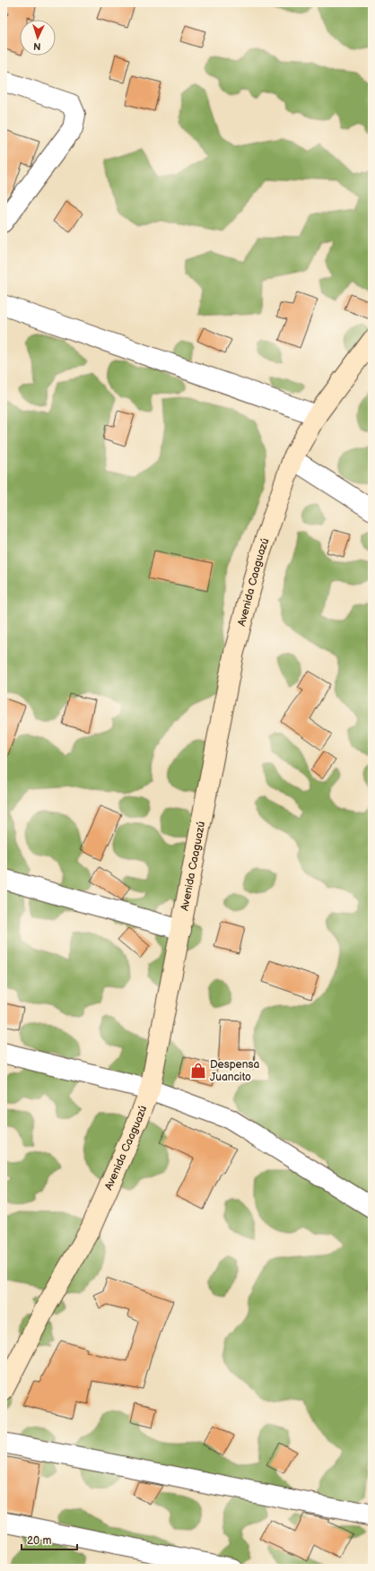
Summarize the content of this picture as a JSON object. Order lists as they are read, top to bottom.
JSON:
{
  "streets": {
    "street": ["Avenida Caaguazú"]
  },
  "places": {
    "shop": ["Despensa Juancito"]
  },
  "scale_bar": "20 m",
  "north": "bottom"
}
